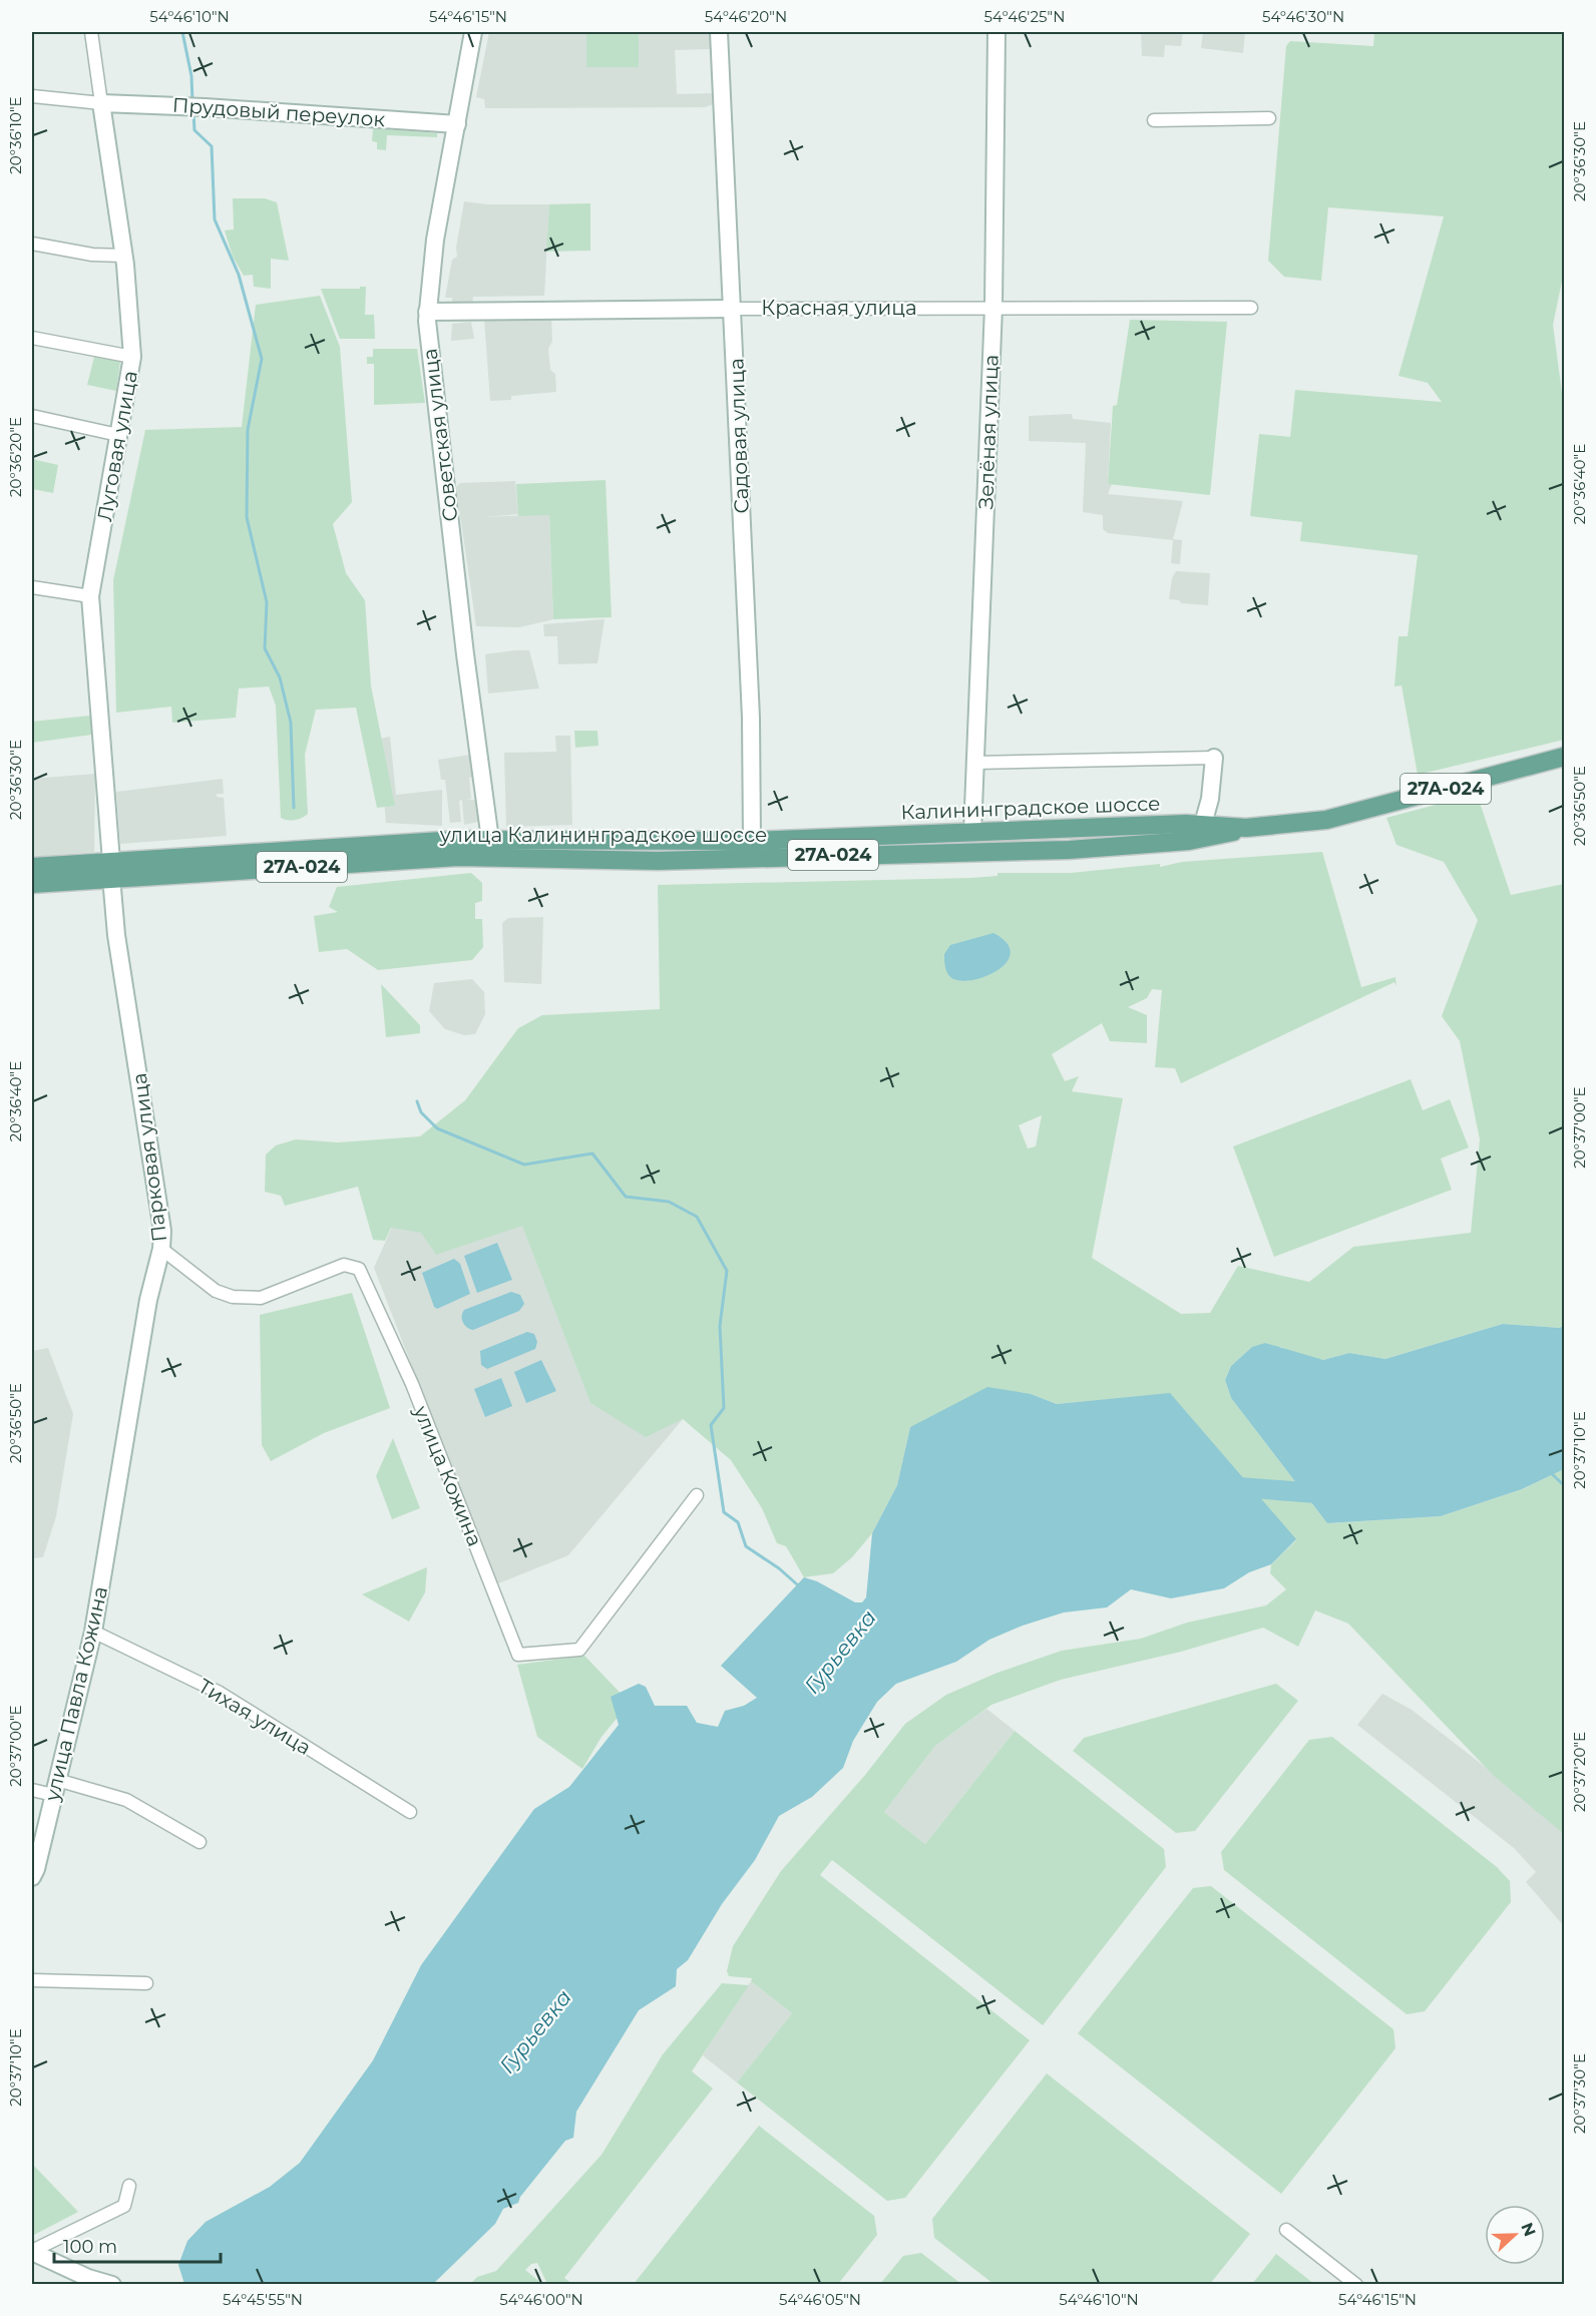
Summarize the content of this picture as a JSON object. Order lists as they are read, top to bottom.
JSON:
{
  "streets": {
    "main road": ["27А-024", "Калининградское шоссе", "улица Калининградское шоссе"],
    "street": [
      "Прудовый переулок",
      "Красная улица",
      "Зелёная улица",
      "Советская улица",
      "Садовая улица",
      "Луговая улица",
      "Парковая улица",
      "улица Кожина",
      "улица Павла Кожина",
      "Тихая улица"
    ]
  },
  "crossings": [
    ["Прудовый переулок", "Советская улица"],
    ["Прудовый переулок", "Луговая улица"],
    ["Красная улица", "Зелёная улица"],
    ["Красная улица", "Советская улица"],
    ["Красная улица", "Садовая улица"],
    ["Зелёная улица", "Калининградское шоссе"],
    ["Советская улица", "Калининградское шоссе"],
    ["Советская улица", "улица Калининградское шоссе"],
    ["Садовая улица", "Калининградское шоссе"],
    ["Луговая улица", "улица Калининградское шоссе"],
    ["Луговая улица", "Парковая улица"],
    ["Калининградское шоссе", "улица Калининградское шоссе"],
    ["улица Калининградское шоссе", "Парковая улица"],
    ["Парковая улица", "улица Кожина"],
    ["Парковая улица", "улица Павла Кожина"],
    ["улица Павла Кожина", "Тихая улица"]
  ],
  "water": ["Гурьевка"],
  "scale_bar": "100 m",
  "north": "right",
  "coordinates": [
    "54°46'10\"N",
    "54°46'15\"N",
    "54°46'20\"N",
    "54°46'25\"N",
    "54°46'30\"N",
    "20°36'10\"E",
    "20°36'30\"E",
    "20°36'20\"E",
    "20°36'40\"E",
    "20°36'50\"E",
    "20°37'00\"E",
    "20°37'10\"E",
    "20°37'20\"E",
    "20°37'30\"E",
    "54°45'55\"N",
    "54°46'00\"N",
    "54°46'05\"N"
  ]
}
